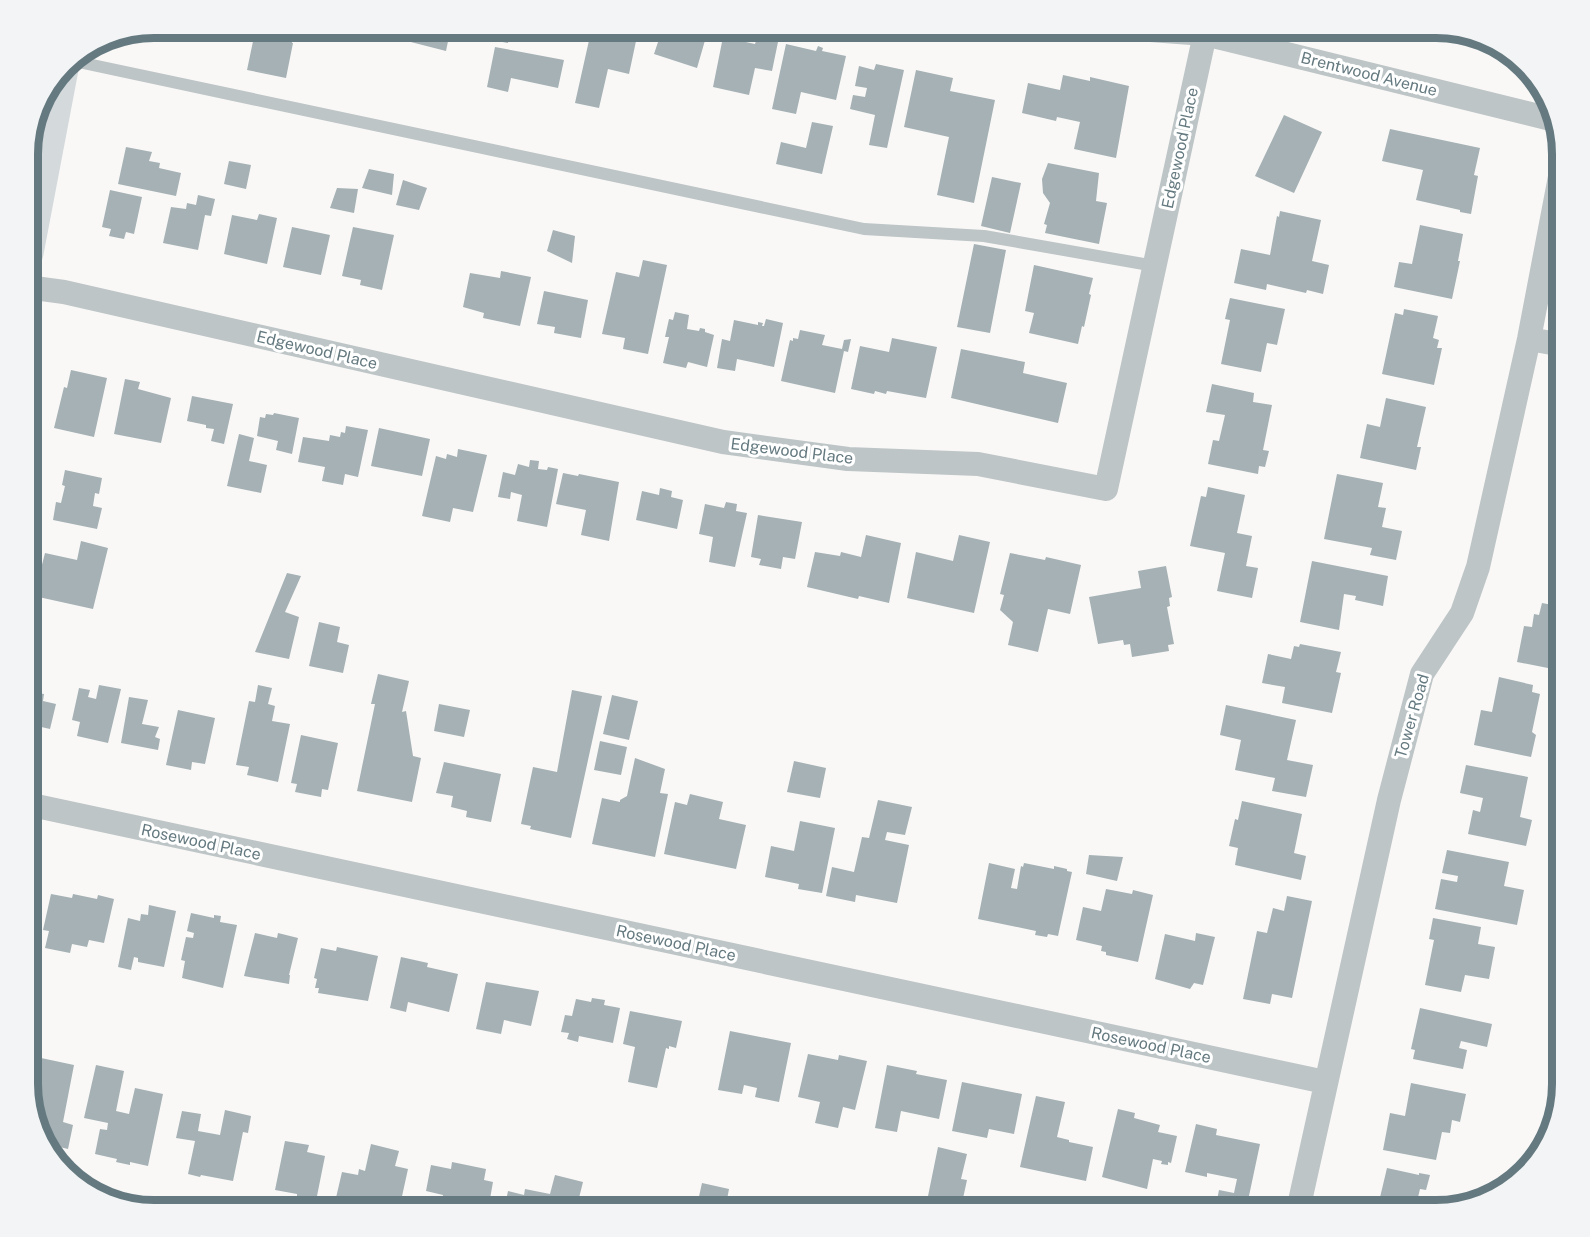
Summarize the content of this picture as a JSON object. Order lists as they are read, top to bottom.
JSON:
{
  "streets": {
    "street": [
      "Brentwood Avenue",
      "Edgewood Place",
      "Tower Road",
      "Rosewood Place"
    ]
  },
  "crossings": [
    ["Tower Road", "Rosewood Place"]
  ]
}
